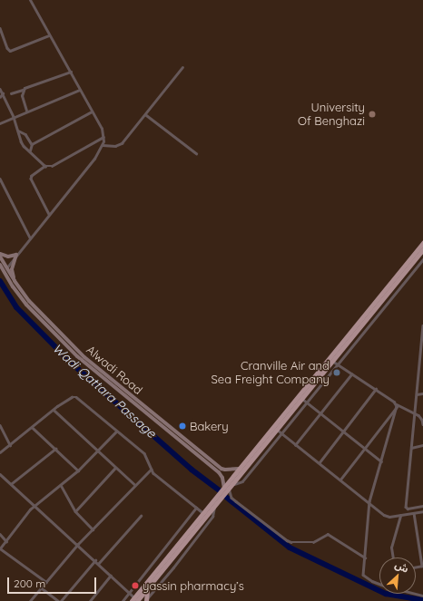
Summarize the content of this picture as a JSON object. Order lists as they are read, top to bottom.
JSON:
{
  "streets": {
    "main road": ["Alwadi Road"]
  },
  "water": ["Wadi Qattara Passage"],
  "places": [
    "University Of Benghazi",
    "Cranville Air and Sea Freight Company",
    "Bakery",
    "yassin pharmacy’s"
  ],
  "scale_bar": "200 m",
  "north": "top right"
}
